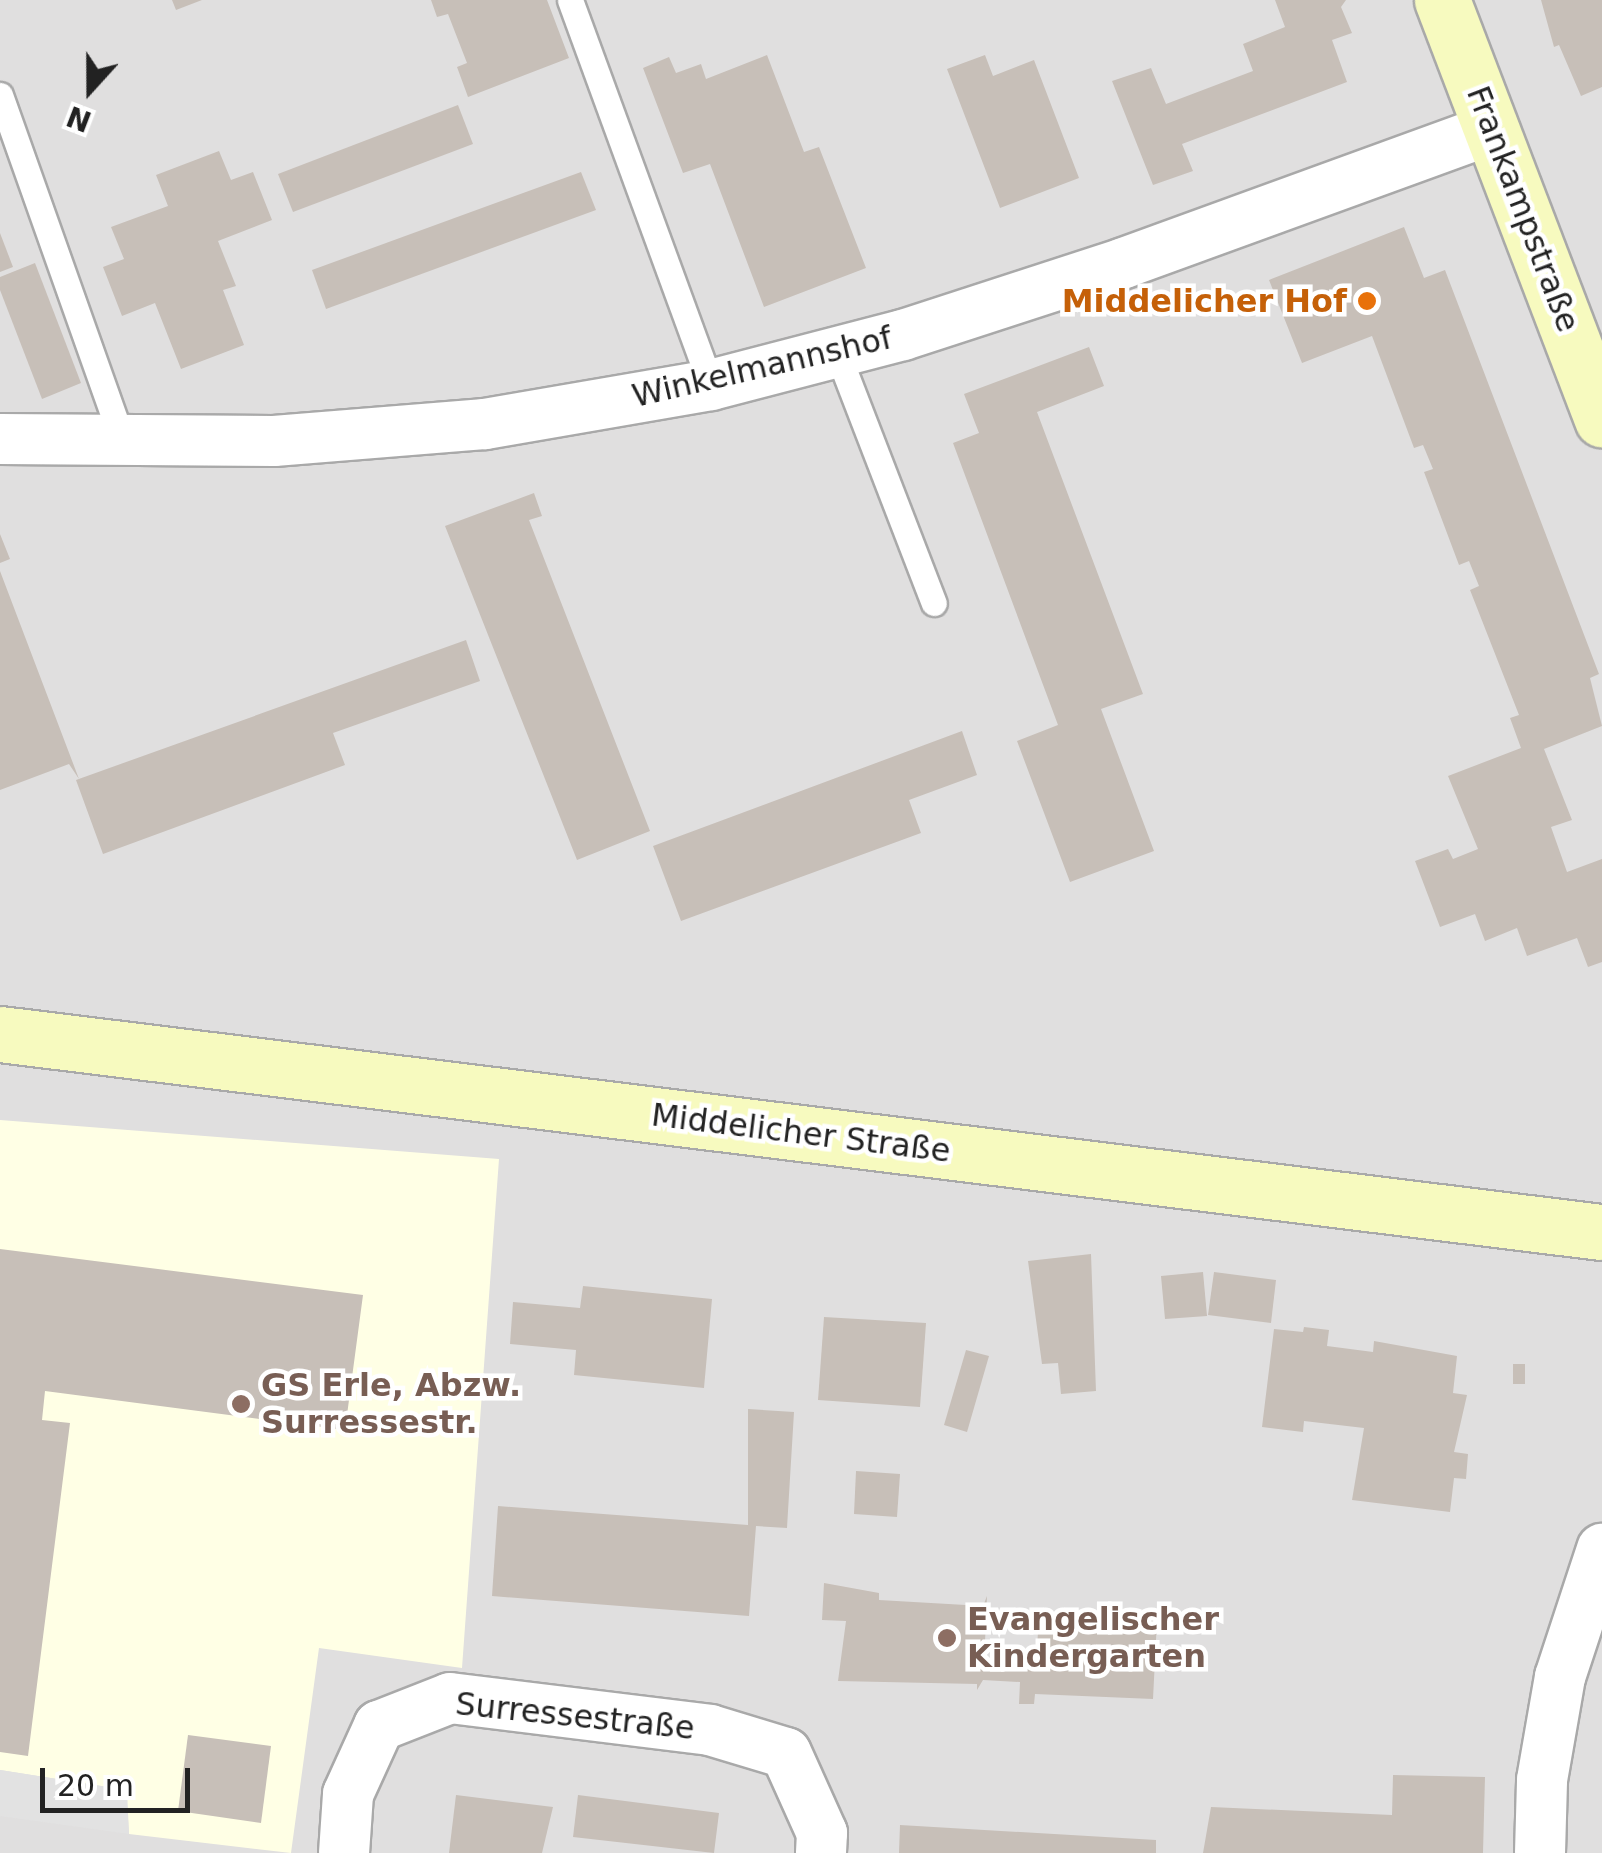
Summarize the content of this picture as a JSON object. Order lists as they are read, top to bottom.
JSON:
{
  "streets": {
    "street": [
      "Frankampstraße",
      "Winkelmannshof",
      "Middelicher Straße",
      "Surressestraße"
    ]
  },
  "crossings": [
    ["Frankampstraße", "Winkelmannshof"]
  ],
  "places": ["Middelicher Hof", "GS Erle, Abzw. Surressestr.", "Evangelischer Kindergarten"],
  "scale_bar": "20 m",
  "north": "bottom"
}
